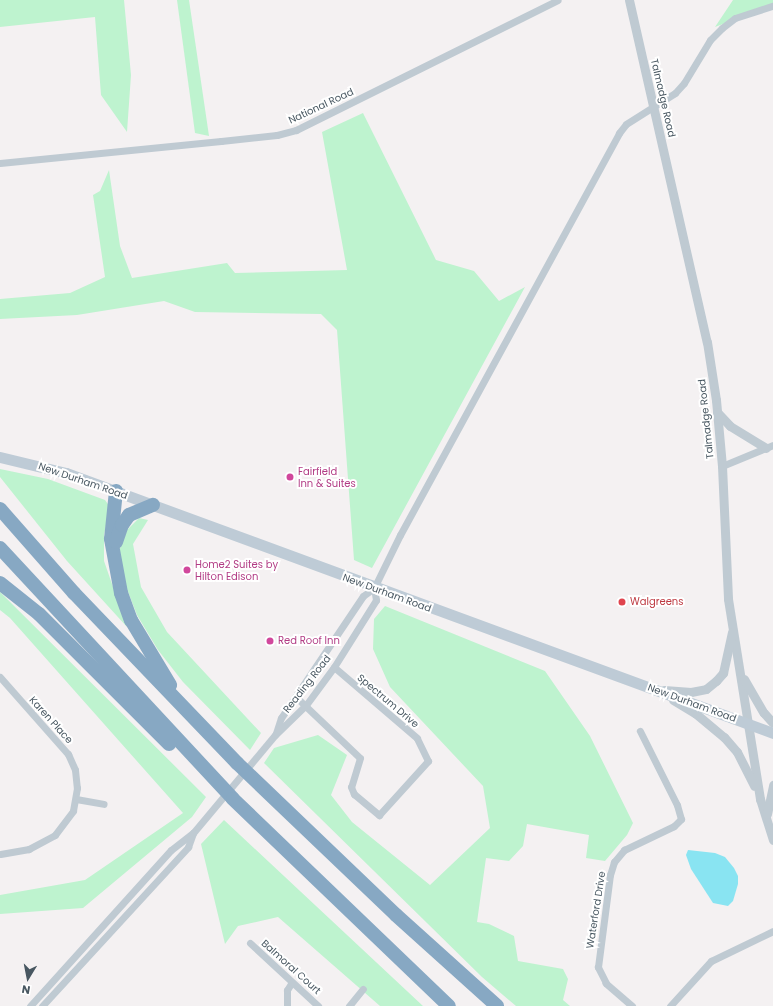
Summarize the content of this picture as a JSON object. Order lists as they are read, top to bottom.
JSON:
{
  "streets": {
    "main road": ["New Durham Road"],
    "street": [
      "Talmadge Road",
      "National Road",
      "Reading Road",
      "Spectrum Drive",
      "Karen Place",
      "Waterford Drive",
      "Balmoral Court"
    ]
  },
  "crossings": [
    ["Talmadge Road", "New Durham Road"],
    ["New Durham Road", "Reading Road"],
    ["Reading Road", "Spectrum Drive"]
  ],
  "places": [
    "Fairfield Inn & Suites",
    "Home2 Suites by Hilton Edison",
    "Walgreens",
    "Red Roof Inn"
  ],
  "north": "bottom"
}
